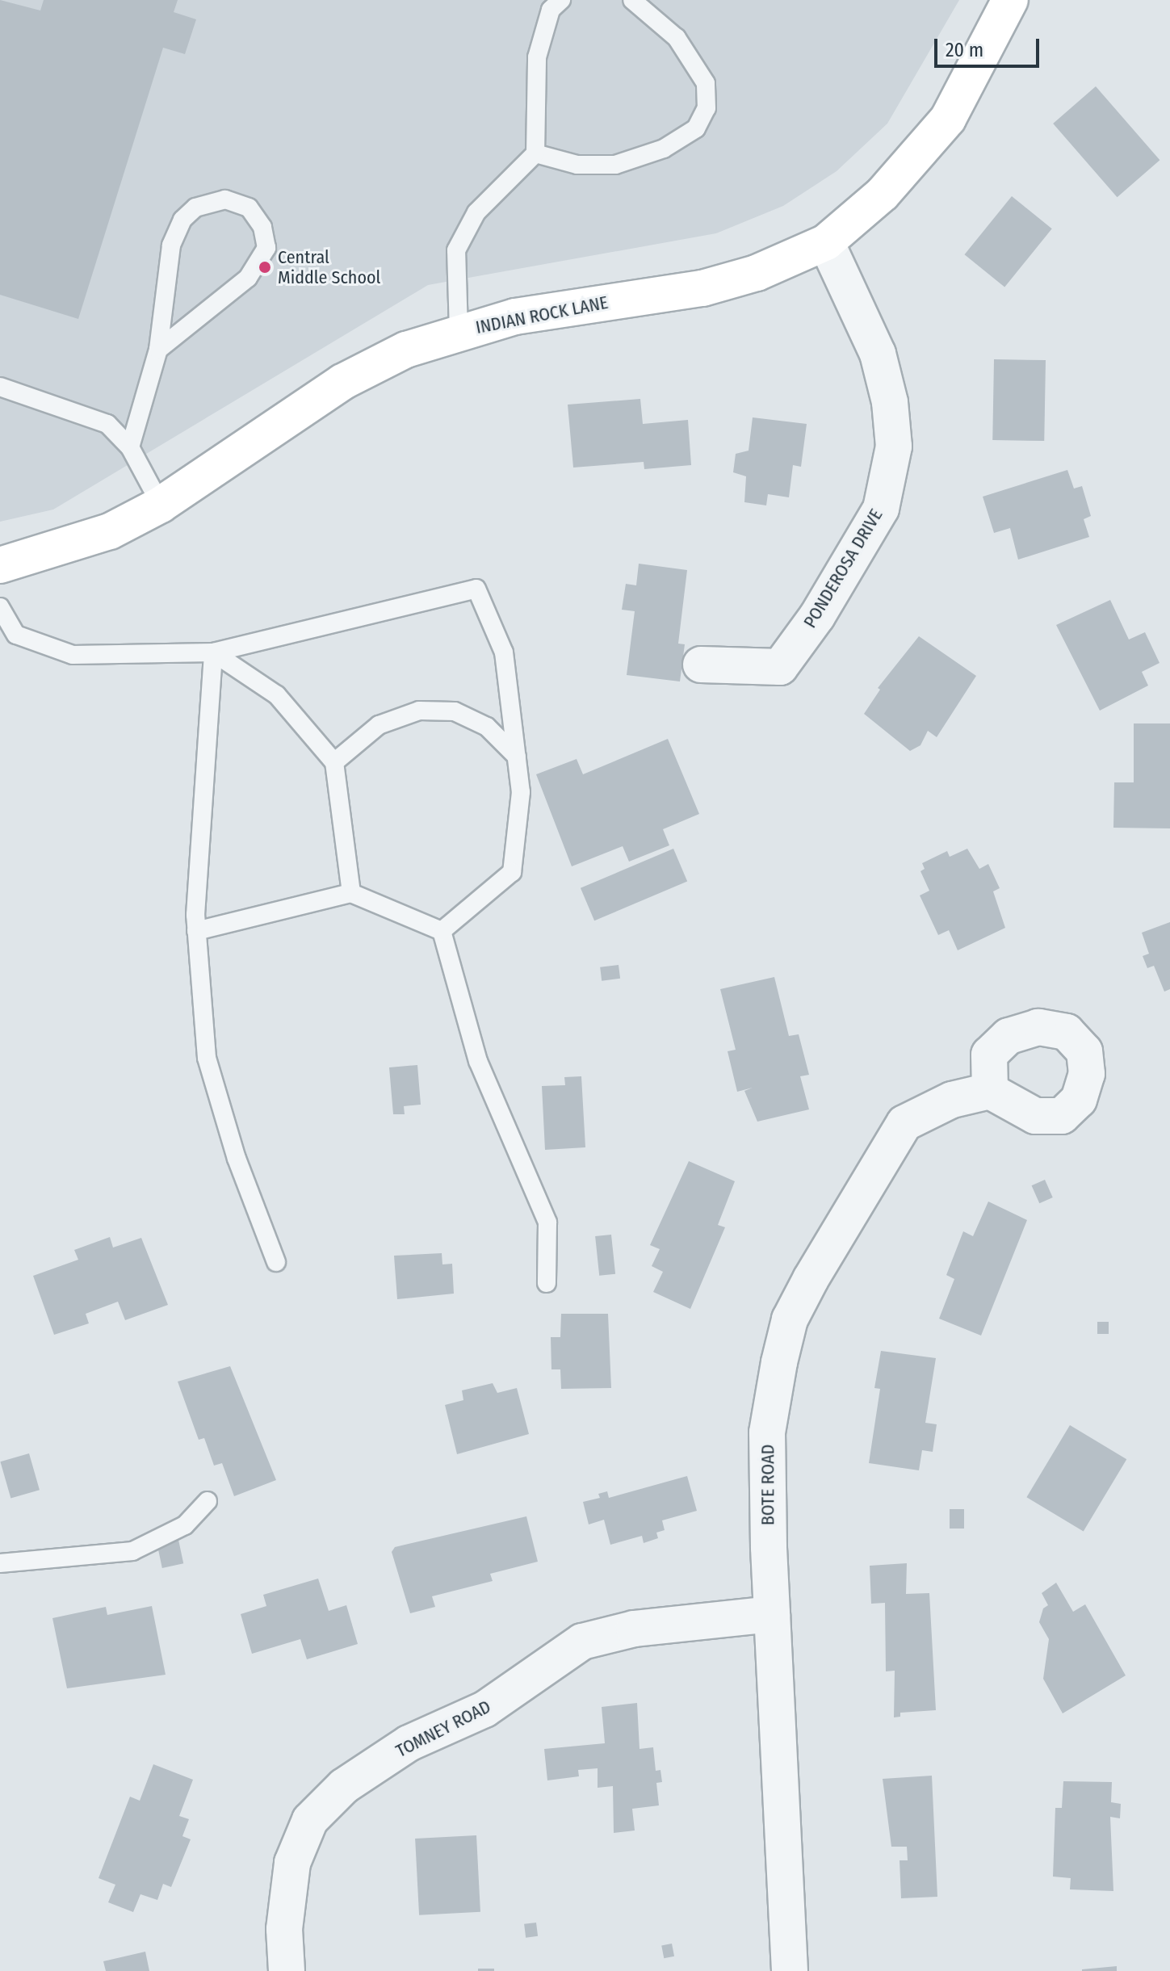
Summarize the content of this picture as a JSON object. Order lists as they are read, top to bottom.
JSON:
{
  "streets": {
    "street": [
      "INDIAN ROCK LANE",
      "PONDEROSA DRIVE",
      "BOTE ROAD",
      "TOMNEY ROAD"
    ]
  },
  "crossings": [
    ["INDIAN ROCK LANE", "PONDEROSA DRIVE"],
    ["BOTE ROAD", "TOMNEY ROAD"]
  ],
  "places": ["Central Middle School"],
  "scale_bar": "20 m"
}
